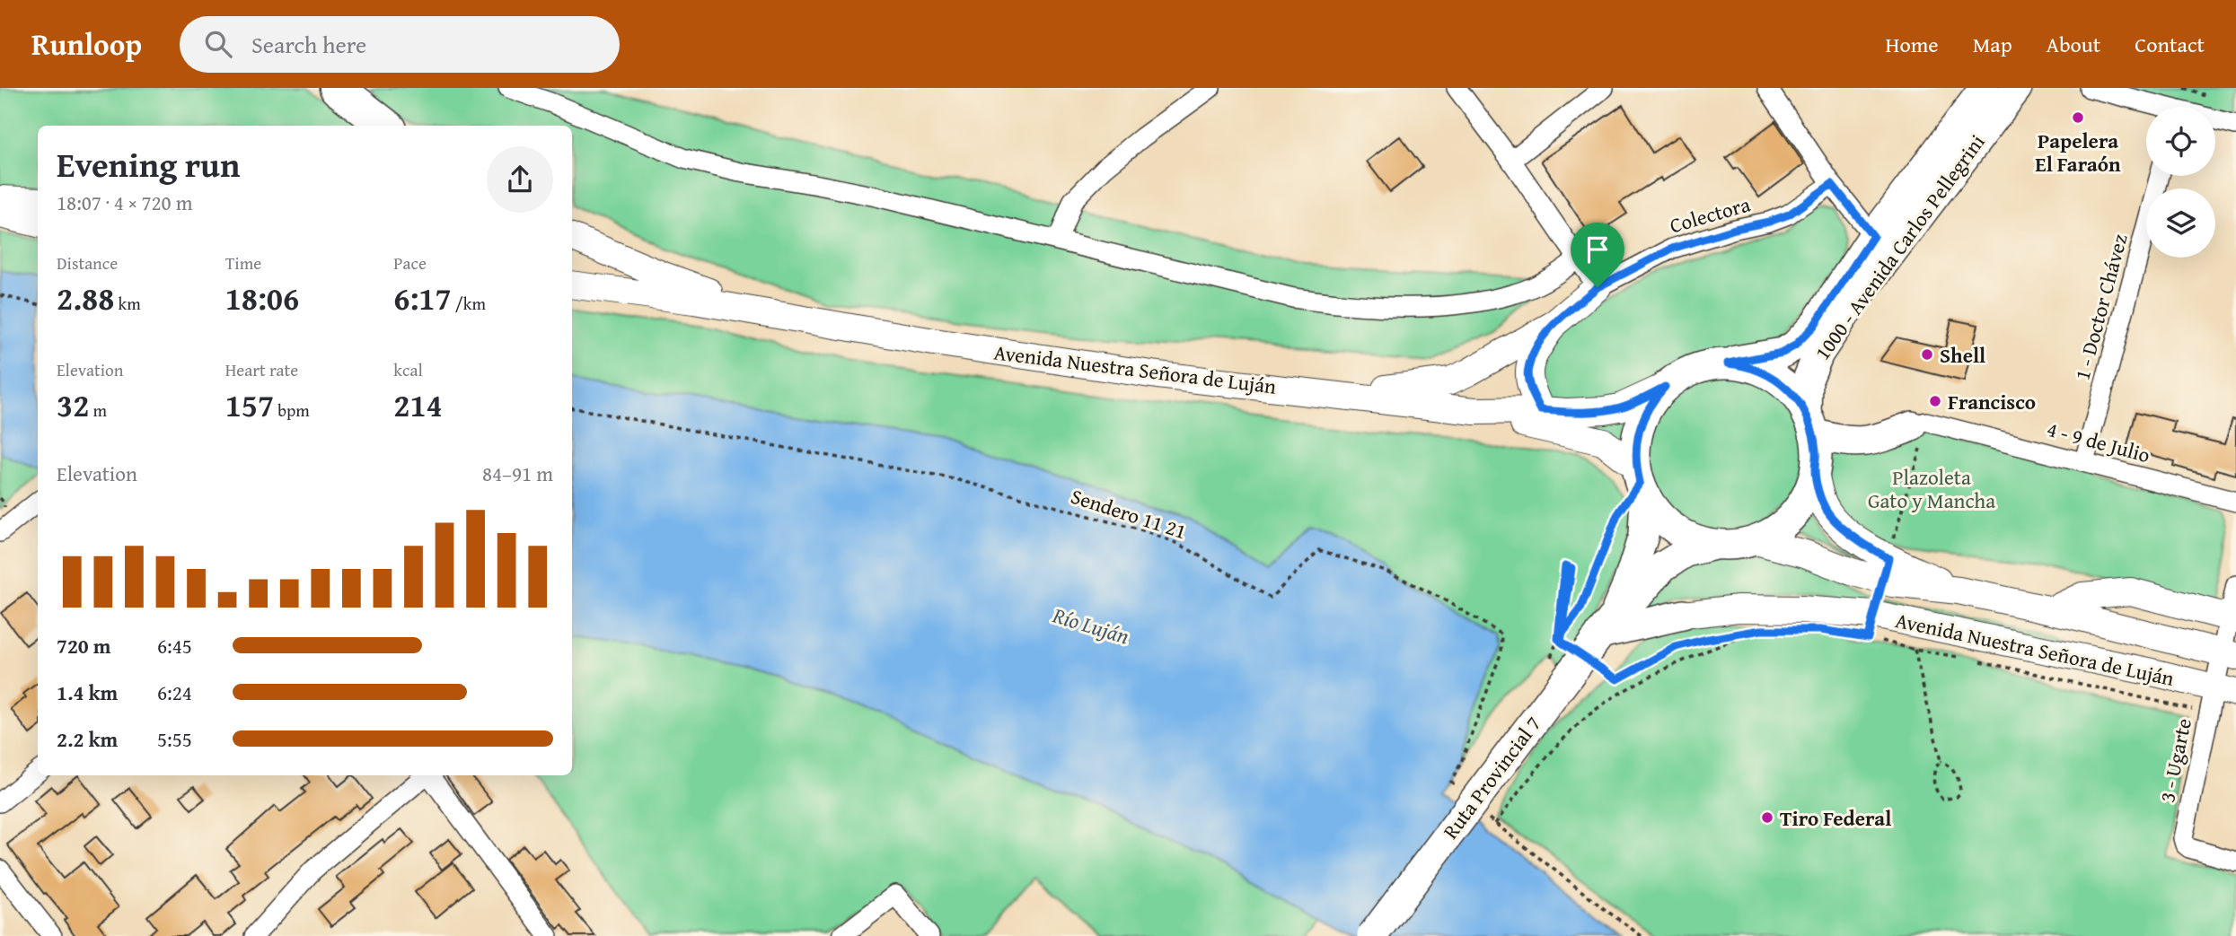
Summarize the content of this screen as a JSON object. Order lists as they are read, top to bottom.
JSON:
{
  "streets": {
    "main road": ["1000 - Avenida Carlos Pellegrini", "Avenida Nuestra Señora de Luján", "Ruta Provincial 7"],
    "street": [
      "Colectora",
      "1 - Doctor Chávez",
      "4 - 9 de Julio",
      "3 - Ugarte"
    ],
    "path": ["Sendero 11 21"]
  },
  "crossings": [
    ["1000 - Avenida Carlos Pellegrini", "Avenida Nuestra Señora de Luján"],
    ["1000 - Avenida Carlos Pellegrini", "Ruta Provincial 7"],
    ["1 - Doctor Chávez", "4 - 9 de Julio"],
    ["Avenida Nuestra Señora de Luján", "3 - Ugarte"],
    ["Avenida Nuestra Señora de Luján", "Ruta Provincial 7"]
  ],
  "water": ["Río Luján"],
  "parks": ["Plazoleta Gato y Mancha"],
  "places": [
    "Papelera El Faraón",
    "Shell",
    "Francisco",
    "Tiro Federal"
  ],
  "page": {
    "header": "Runloop",
    "search": "Search here",
    "nav": [
      "Home",
      "Map",
      "About",
      "Contact"
    ],
    "heading": ["Evening run", "18:07 · 4 × 720 m"],
    "stats": [
      ["Distance", "2.88 km"],
      ["Time", "18:06"],
      ["Pace", "6:17 /km"],
      ["Elevation", "32 m"],
      ["Heart rate", "157 bpm"],
      ["kcal", "214"]
    ],
    "chart": ["Elevation", "84–91 m"],
    "list": [
      {
        "name": "720 m",
        "note": "6:45"
      },
      {
        "name": "1.4 km",
        "note": "6:24"
      },
      {
        "name": "2.2 km",
        "note": "5:55"
      }
    ]
  }
}
